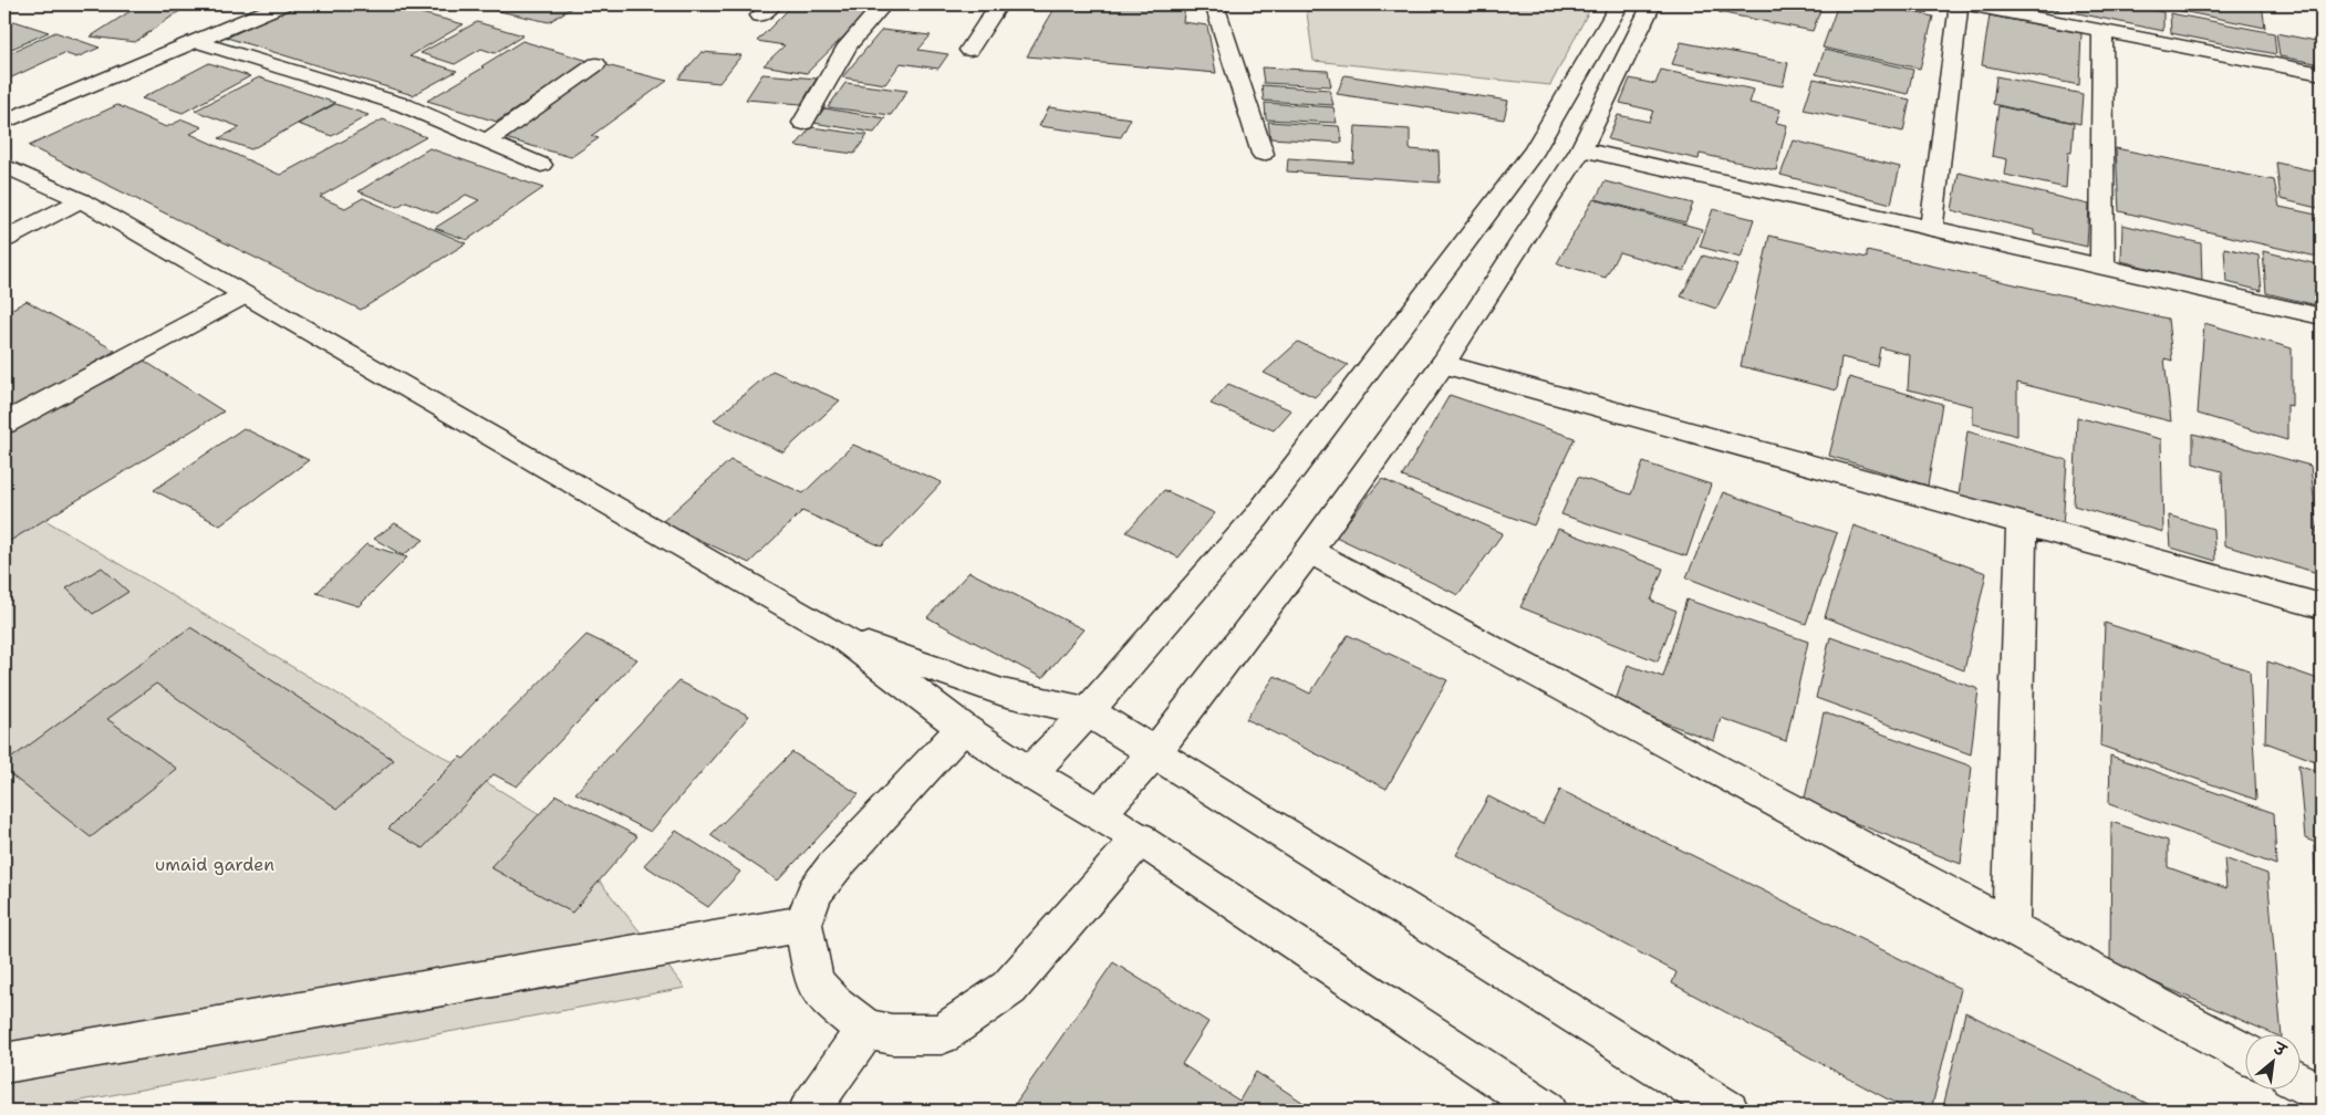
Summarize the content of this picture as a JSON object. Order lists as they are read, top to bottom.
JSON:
{
  "parks": ["umaid garden"],
  "north": "top right"
}
